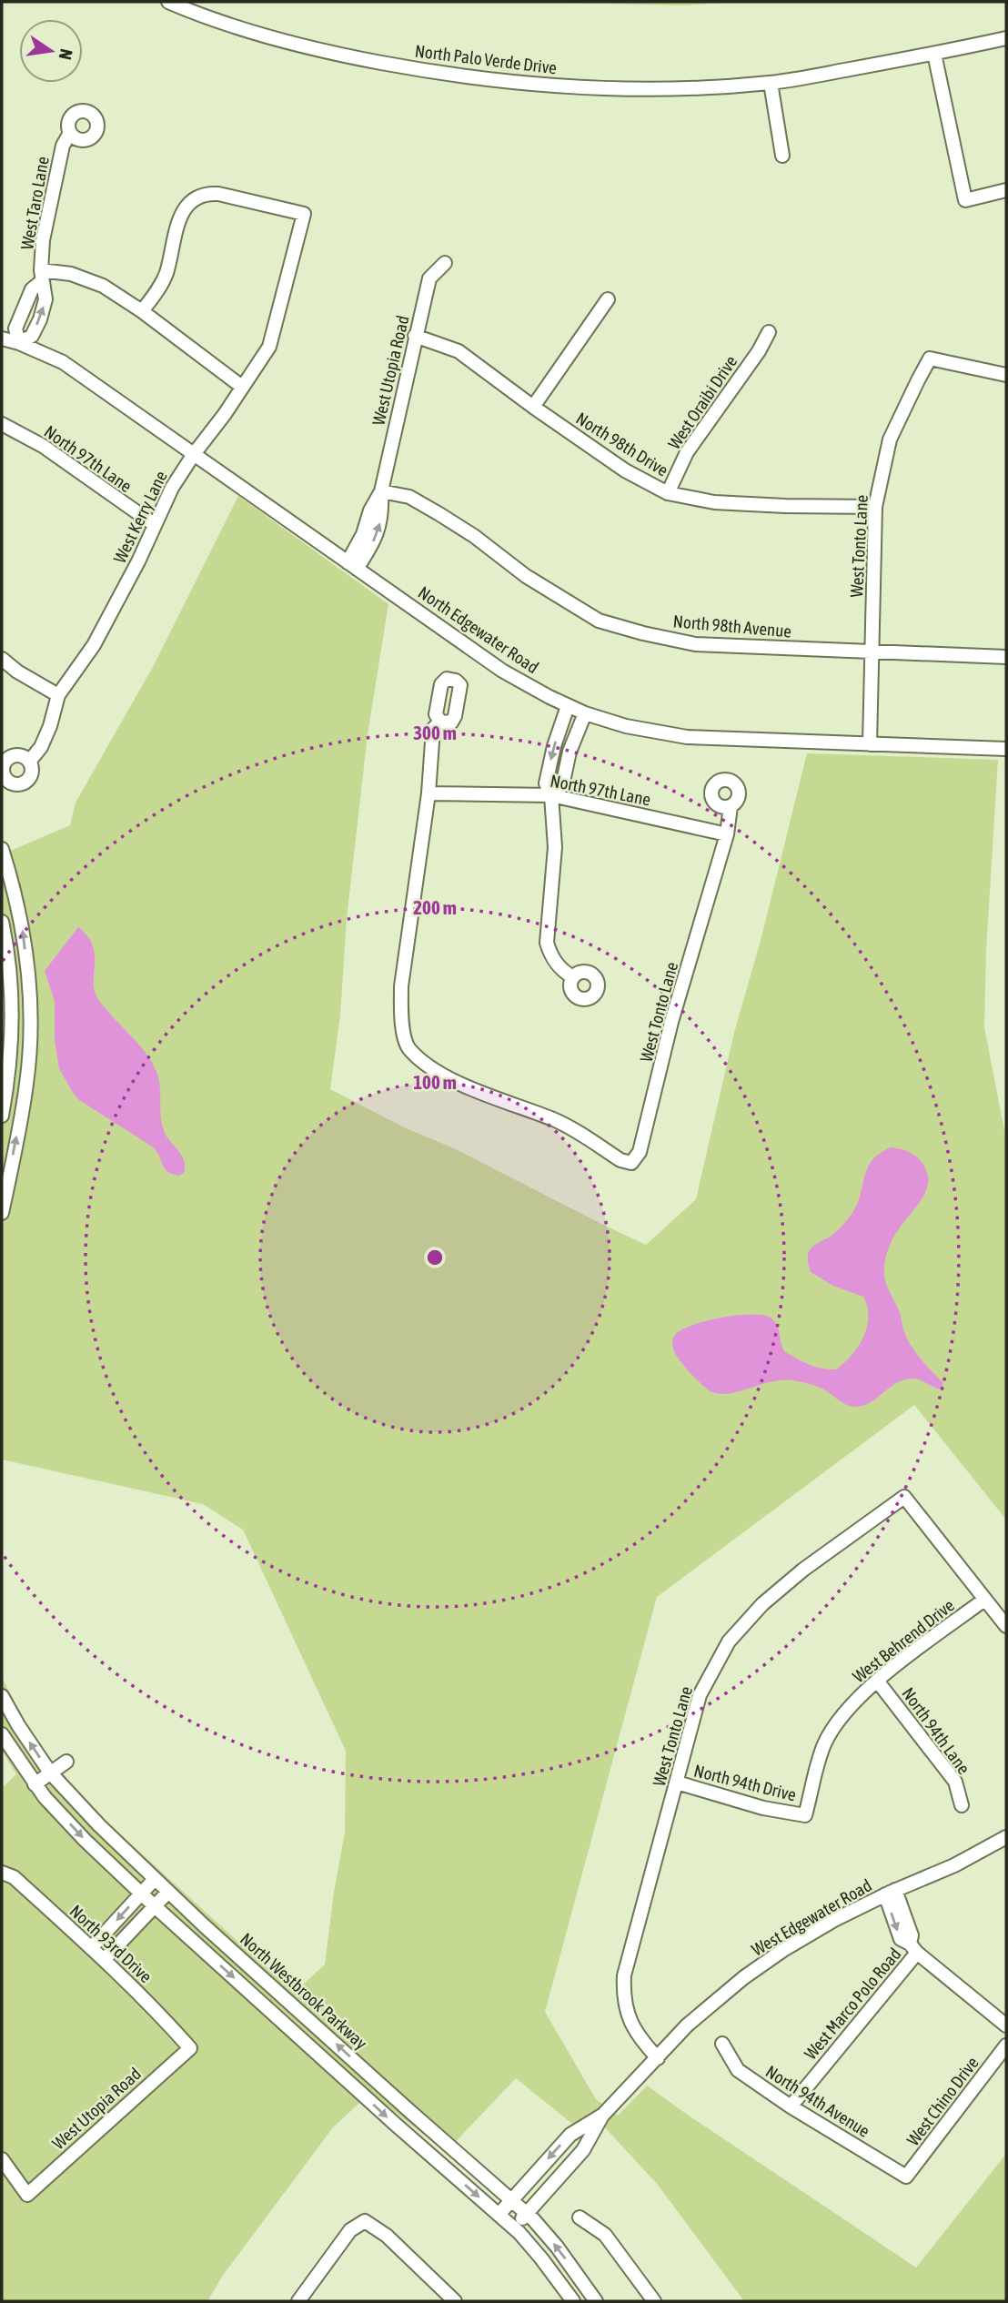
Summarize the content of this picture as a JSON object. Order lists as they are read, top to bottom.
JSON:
{
  "streets": {
    "street": [
      "North Palo Verde Drive",
      "West Taro Lane",
      "West Utopia Road",
      "West Oraibi Drive",
      "North 98th Drive",
      "North 97th Lane",
      "West Kerry Lane",
      "West Tonto Lane",
      "North 98th Avenue",
      "North Edgewater Road",
      "West Behrend Drive",
      "North 94th Lane",
      "North 94th Drive",
      "West Edgewater Road",
      "North 93rd Drive",
      "North Westbrook Parkway",
      "West Marco Polo Road",
      "North 94th Avenue",
      "West Chino Drive"
    ]
  },
  "crossings": [
    ["West Taro Lane", "North Edgewater Road"],
    ["West Utopia Road", "North 98th Drive"],
    ["West Utopia Road", "North 98th Avenue"],
    ["West Utopia Road", "North Edgewater Road"],
    ["West Utopia Road", "North 93rd Drive"],
    ["West Oraibi Drive", "North 98th Drive"],
    ["North 98th Drive", "West Tonto Lane"],
    ["North 97th Lane", "West Kerry Lane"],
    ["North 97th Lane", "West Tonto Lane"],
    ["West Kerry Lane", "North Edgewater Road"],
    ["West Tonto Lane", "North 98th Avenue"],
    ["West Tonto Lane", "North Edgewater Road"],
    ["West Tonto Lane", "West Behrend Drive"],
    ["West Tonto Lane", "North 94th Drive"],
    ["West Tonto Lane", "West Edgewater Road"],
    ["West Behrend Drive", "North 94th Lane"],
    ["West Behrend Drive", "North 94th Drive"],
    ["West Edgewater Road", "North Westbrook Parkway"],
    ["West Marco Polo Road", "North 94th Avenue"],
    ["North 94th Avenue", "West Chino Drive"]
  ],
  "north": "right",
  "rings": ["300 m", "200 m", "100 m"]
}
